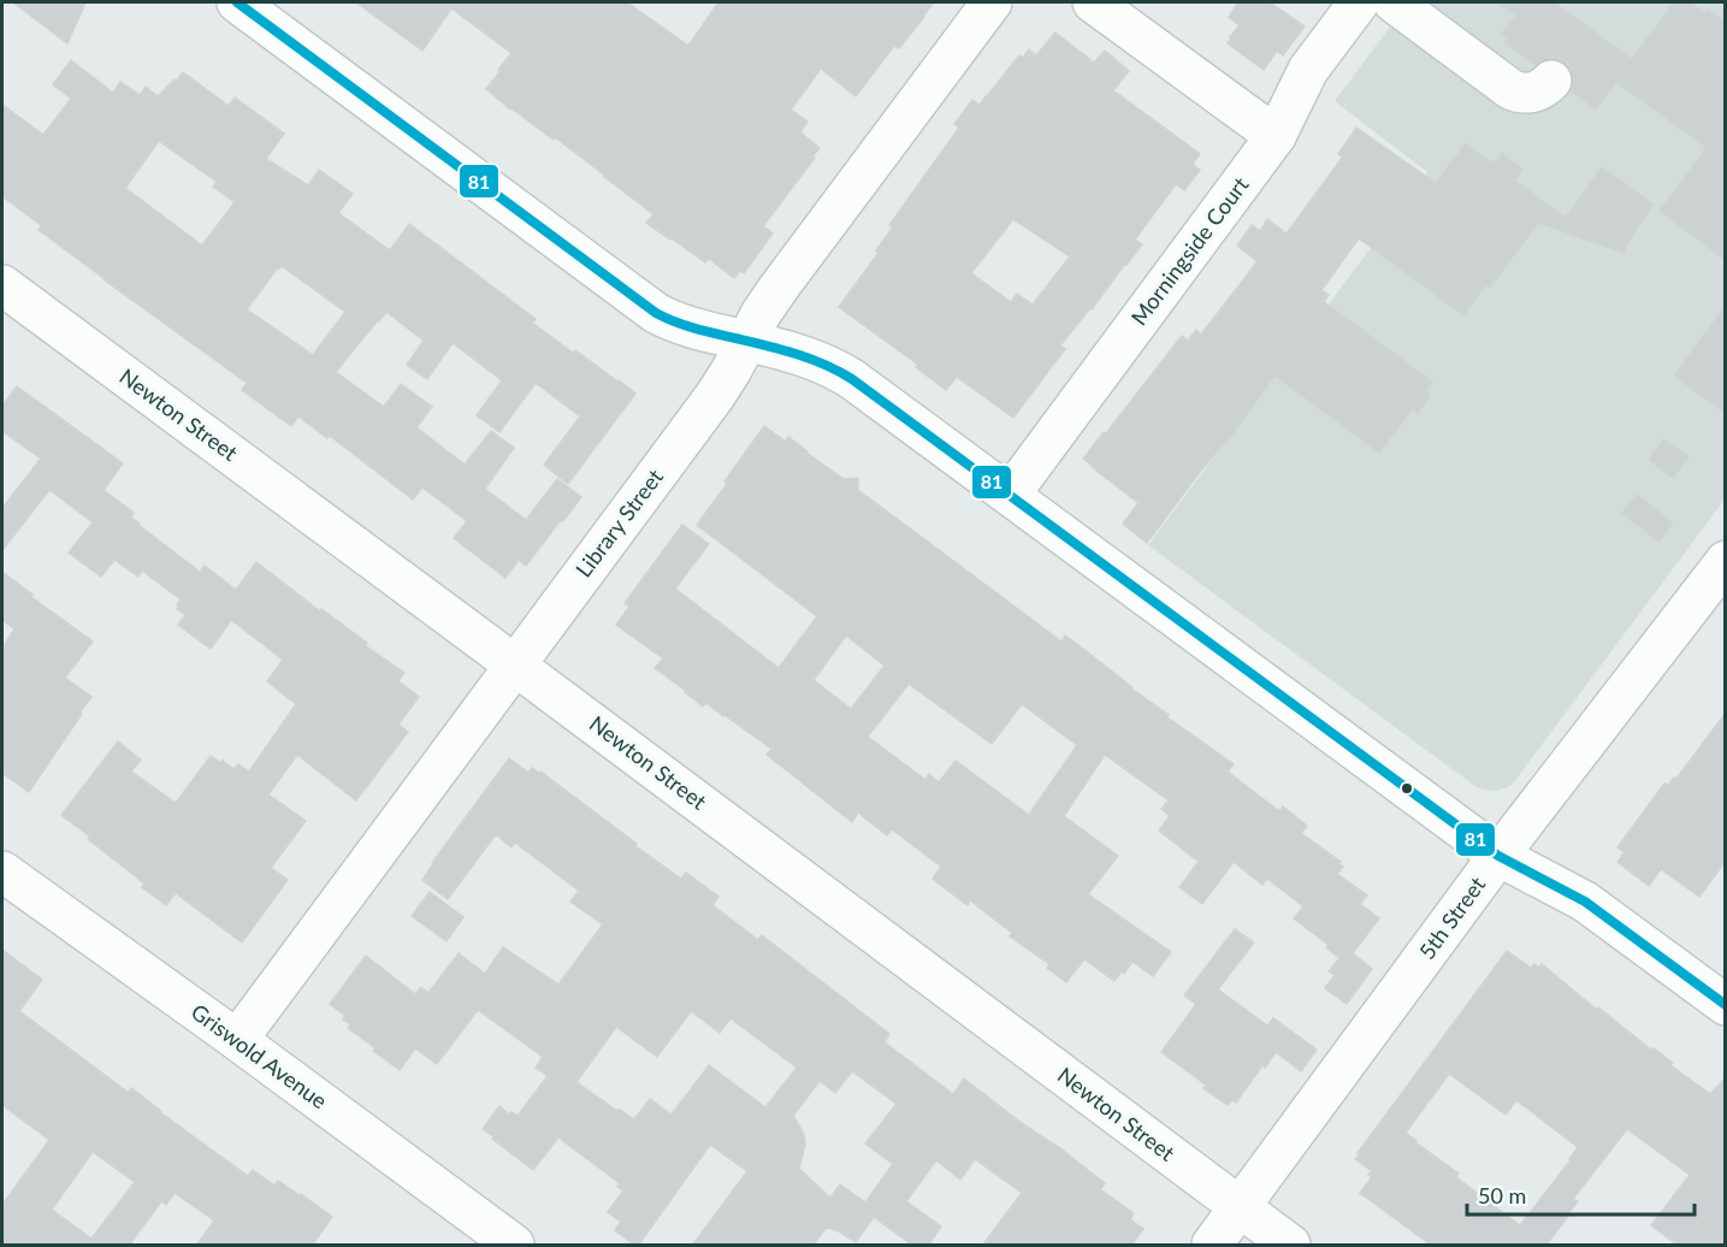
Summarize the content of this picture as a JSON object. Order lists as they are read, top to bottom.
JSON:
{
  "streets": {
    "street": [
      "Morningside Court",
      "Newton Street",
      "Library Street",
      "5th Street",
      "Griswold Avenue"
    ]
  },
  "crossings": [
    ["Newton Street", "Library Street"],
    ["Newton Street", "5th Street"],
    ["Library Street", "Griswold Avenue"]
  ],
  "lines": ["transit line 81"],
  "scale_bar": "50 m"
}
